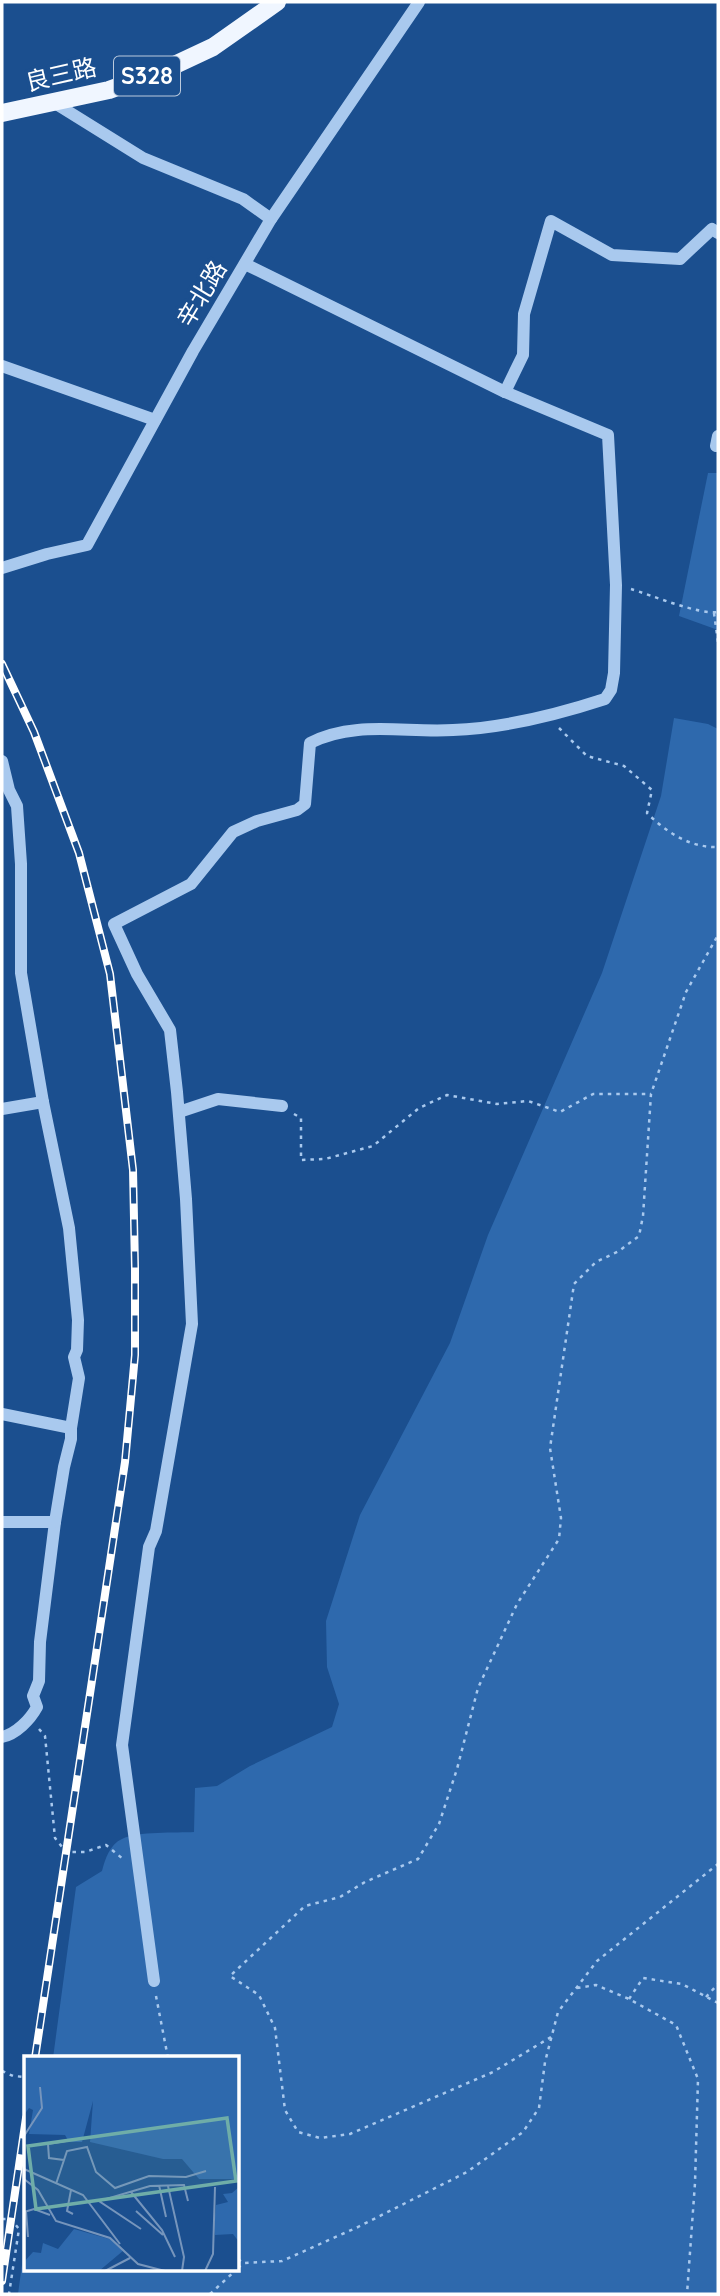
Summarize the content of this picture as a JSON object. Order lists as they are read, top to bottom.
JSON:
{
  "streets": {
    "main road": ["良三路", "S328"],
    "street": ["辛北路"]
  }
}
